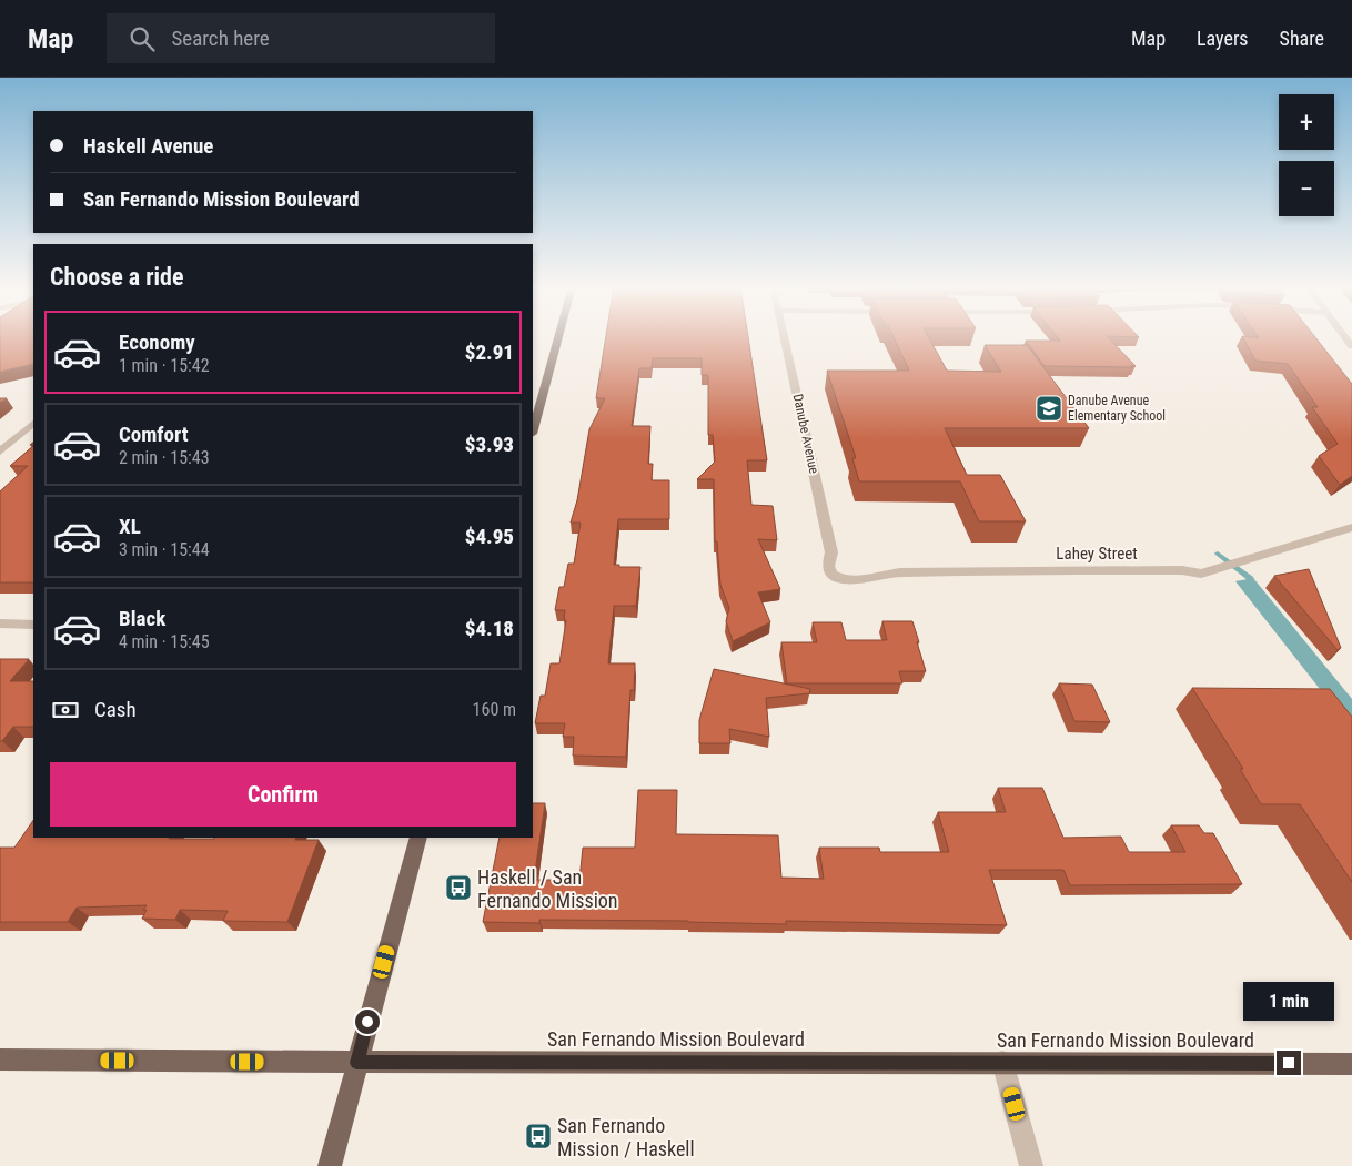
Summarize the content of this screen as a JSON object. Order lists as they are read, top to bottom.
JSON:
{
  "streets": {
    "main road": ["San Fernando Mission Boulevard"],
    "street": ["Danube Avenue", "Lahey Street"]
  },
  "crossings": [
    ["Danube Avenue", "Lahey Street"]
  ],
  "places": {
    "school or university": ["Danube Avenue Elementary School"],
    "bus stop": ["Haskell / San Fernando Mission", "San Fernando Mission / Haskell"]
  },
  "page": {
    "header": "Map",
    "search": "Search here",
    "nav": ["Map", "Layers", "Share"],
    "map_buttons": ["+", "−"],
    "banner": ["Haskell Avenue", "San Fernando Mission Boulevard"],
    "heading": "Choose a ride",
    "list": [
      {
        "name": "Economy",
        "note": "1 min · 15:42",
        "value": "$2.91"
      },
      {
        "name": "Comfort",
        "note": "2 min · 15:43",
        "value": "$3.93"
      },
      {
        "name": "XL",
        "note": "3 min · 15:44",
        "value": "$4.95"
      },
      {
        "name": "Black",
        "note": "4 min · 15:45",
        "value": "$4.18"
      }
    ],
    "pay": ["Cash", "160 m"],
    "buttons": "Confirm",
    "bubble": "1 min"
  }
}
